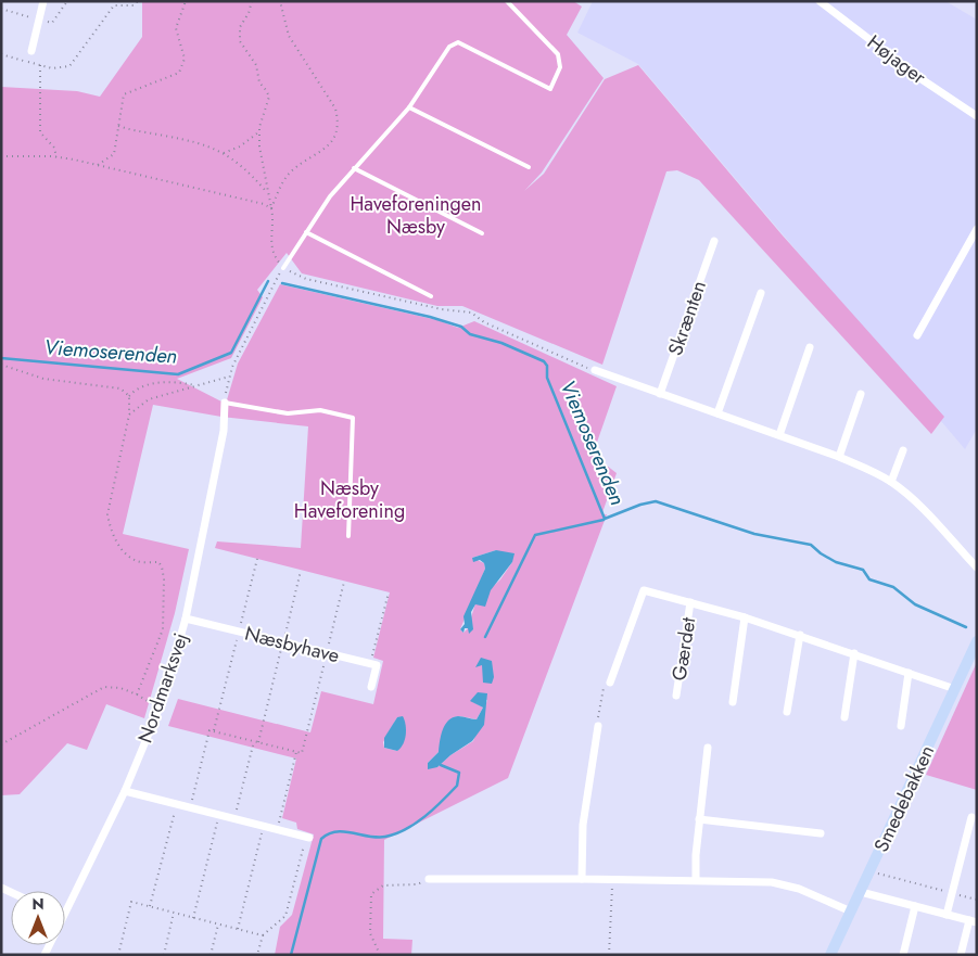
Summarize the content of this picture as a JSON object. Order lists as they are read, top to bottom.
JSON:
{
  "streets": {
    "street": [
      "Højager",
      "Skrænten",
      "Næsbyhave",
      "Gærdet",
      "Nordmarksvej",
      "Smedebakken"
    ]
  },
  "crossings": [
    ["Næsbyhave", "Nordmarksvej"],
    ["Gærdet", "Smedebakken"]
  ],
  "water": ["Viemoserenden"],
  "parks": ["Haveforeningen Næsby", "Næsby Haveforening"],
  "north": "top"
}
